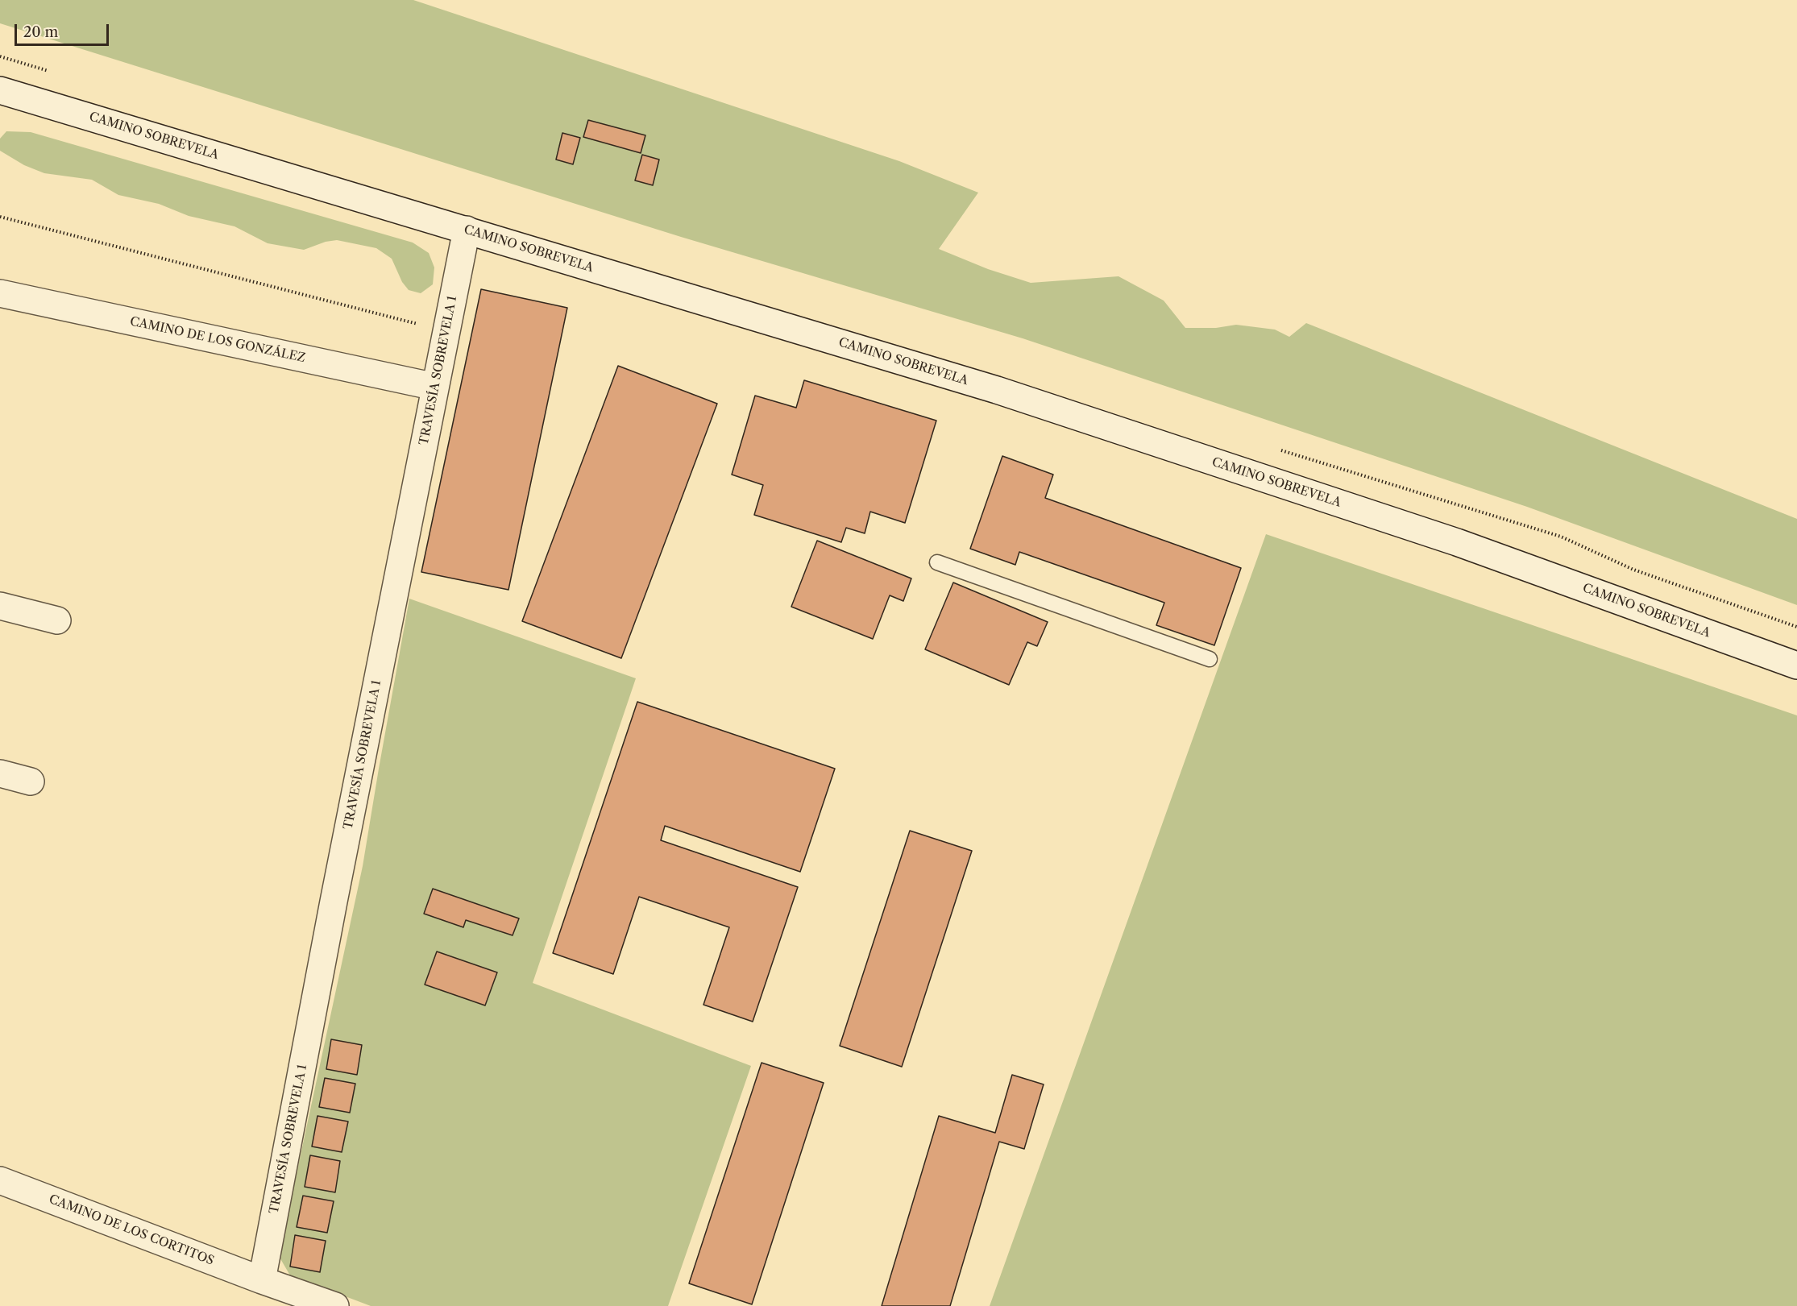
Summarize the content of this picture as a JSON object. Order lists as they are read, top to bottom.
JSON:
{
  "streets": {
    "street": [
      "CAMINO SOBREVELA",
      "CAMINO DE LOS GONZÁLEZ",
      "TRAVESÍA SOBREVELA 1",
      "CAMINO DE LOS CORTITOS"
    ]
  },
  "crossings": [
    ["CAMINO SOBREVELA", "TRAVESÍA SOBREVELA 1"],
    ["CAMINO DE LOS GONZÁLEZ", "TRAVESÍA SOBREVELA 1"],
    ["TRAVESÍA SOBREVELA 1", "CAMINO DE LOS CORTITOS"]
  ],
  "scale_bar": "20 m"
}
